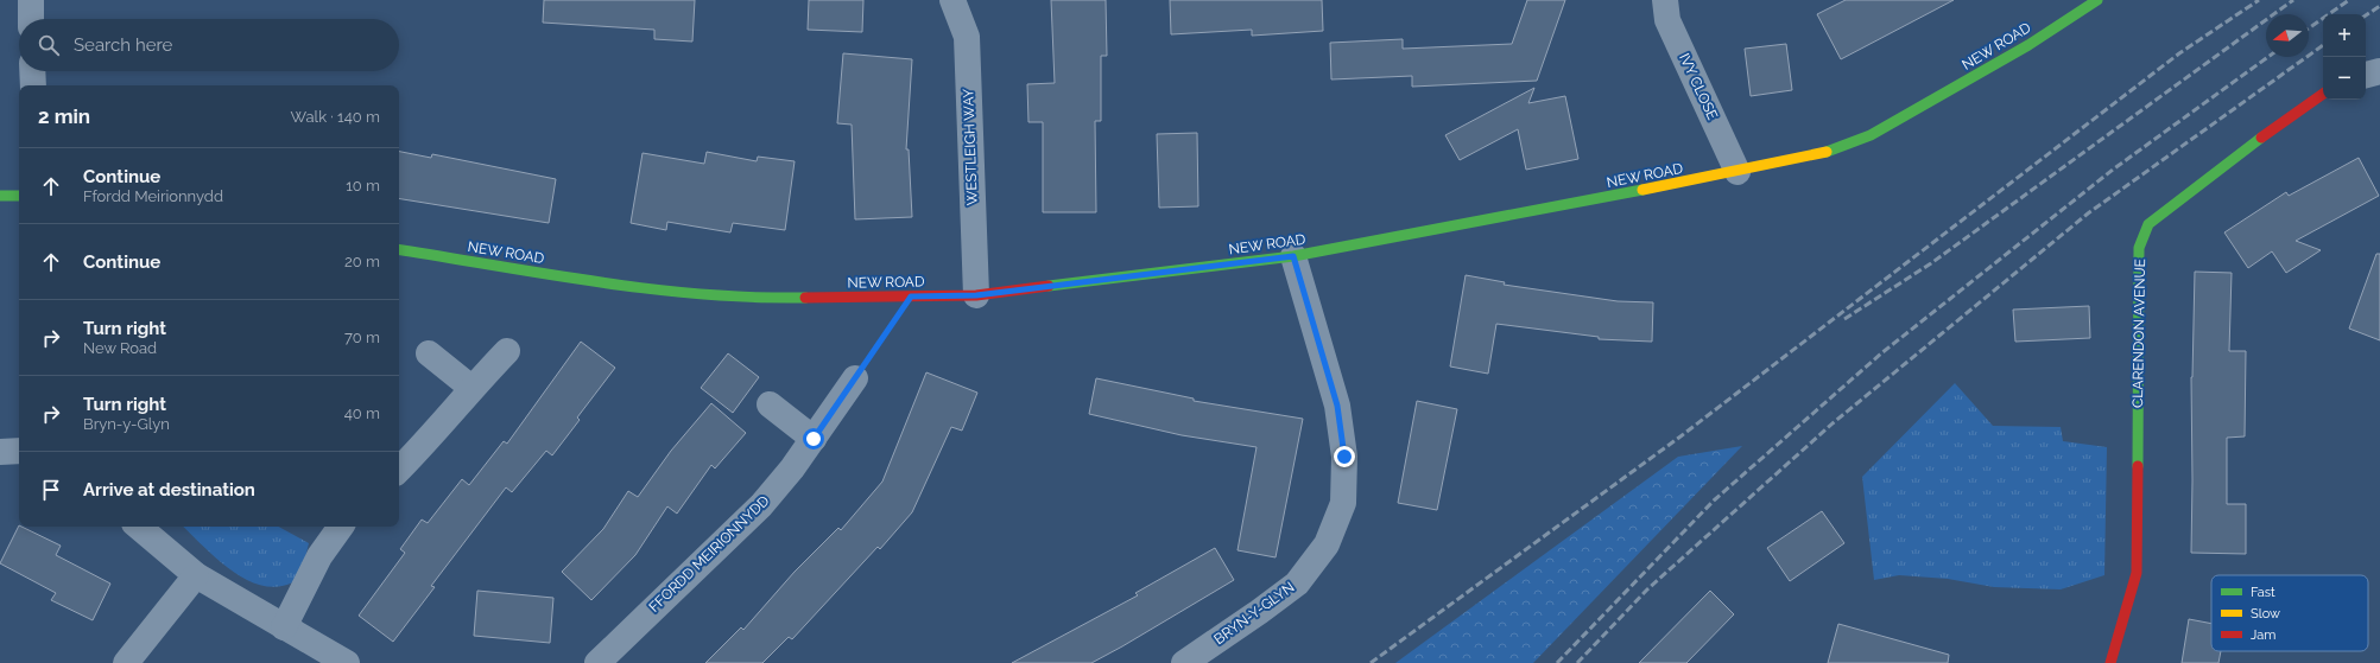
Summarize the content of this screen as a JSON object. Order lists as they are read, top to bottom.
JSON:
{
  "streets": {
    "main road": ["NEW ROAD", "CLARENDON AVENUE"],
    "street": [
      "IVY CLOSE",
      "WESTLEIGH WAY",
      "FFORDD MEIRIONNYDD",
      "BRYN-Y-GLYN"
    ]
  },
  "crossings": [
    ["NEW ROAD", "IVY CLOSE"],
    ["NEW ROAD", "WESTLEIGH WAY"],
    ["NEW ROAD", "BRYN-Y-GLYN"]
  ],
  "legend": ["Fast", "Slow", "Jam"],
  "north": "left",
  "page": {
    "map_buttons": ["+", "−"],
    "search": "Search here",
    "heading": ["2 min", "Walk · 140 m"],
    "list": [
      ["Continue", "Ffordd Meirionnydd", "10 m"],
      ["Continue", "20 m"],
      ["Turn right", "New Road", "70 m"],
      ["Turn right", "Bryn-y-Glyn", "40 m"],
      "Arrive at destination"
    ]
  }
}
